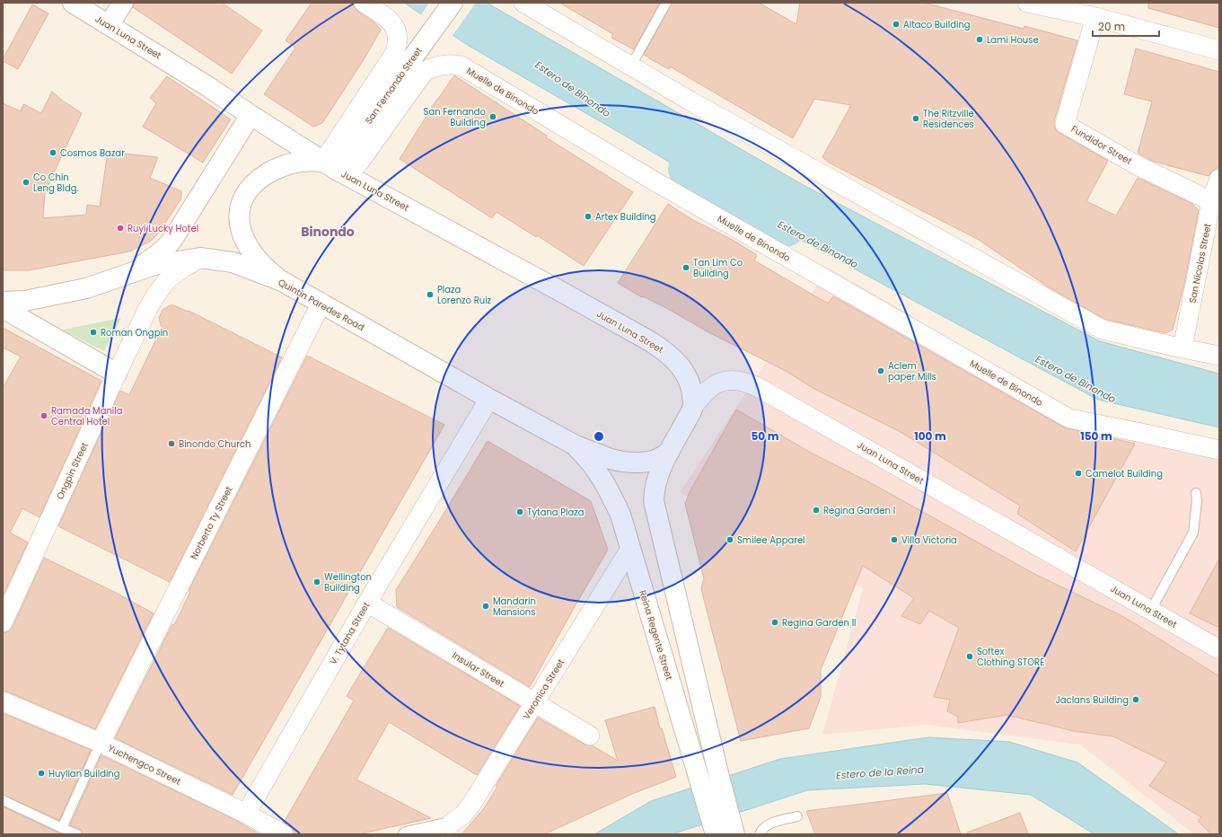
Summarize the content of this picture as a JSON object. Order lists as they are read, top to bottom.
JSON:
{
  "streets": {
    "main road": [
      "Juan Luna Street",
      "San Fernando Street",
      "Quintin Paredes Road",
      "Reina Regente Street"
    ],
    "street": [
      "Muelle de Binondo",
      "Fundidor Street",
      "San Nicolas Street",
      "Ongpin Street",
      "Norberto Ty Street",
      "V. Tytana Street",
      "Insular Street",
      "Veronica Street",
      "Yuchengco Street"
    ]
  },
  "crossings": [
    ["Juan Luna Street", "San Fernando Street"],
    ["Juan Luna Street", "Muelle de Binondo"],
    ["San Fernando Street", "Muelle de Binondo"],
    ["Fundidor Street", "San Nicolas Street"],
    ["Quintin Paredes Road", "Ongpin Street"],
    ["Quintin Paredes Road", "Norberto Ty Street"],
    ["Quintin Paredes Road", "V. Tytana Street"],
    ["Quintin Paredes Road", "Reina Regente Street"],
    ["Norberto Ty Street", "Yuchengco Street"],
    ["V. Tytana Street", "Insular Street"],
    ["V. Tytana Street", "Yuchengco Street"],
    ["Reina Regente Street", "Veronica Street"],
    ["Insular Street", "Veronica Street"]
  ],
  "districts": ["Binondo"],
  "water": ["Estero de Binondo", "Estero de la Reina"],
  "places": [
    "Altaco Building",
    "Lami House",
    "San Fernando Building",
    "The Ritzville Residences",
    "Cosmos Bazar",
    "Co Chin Leng Bldg.",
    "Artex Building",
    "Ruyi Lucky Hotel",
    "Tan Lim Co Building",
    "Plaza Lorenzo Ruiz",
    "Roman Ongpin",
    "Aclem paper Mills",
    "Ramada Manila Central Hotel",
    "Binondo Church",
    "Camelot Building",
    "Regina Garden I",
    "Tytana Plaza",
    "Smilee Apparel",
    "Villa Victoria",
    "Wellington Building",
    "Mandarin Mansions",
    "Regina Garden ll",
    "Softex Clothing STORE",
    "Jaclans Building",
    "Huylian Building"
  ],
  "scale_bar": "20 m",
  "rings": ["50 m", "100 m", "150 m"]
}
